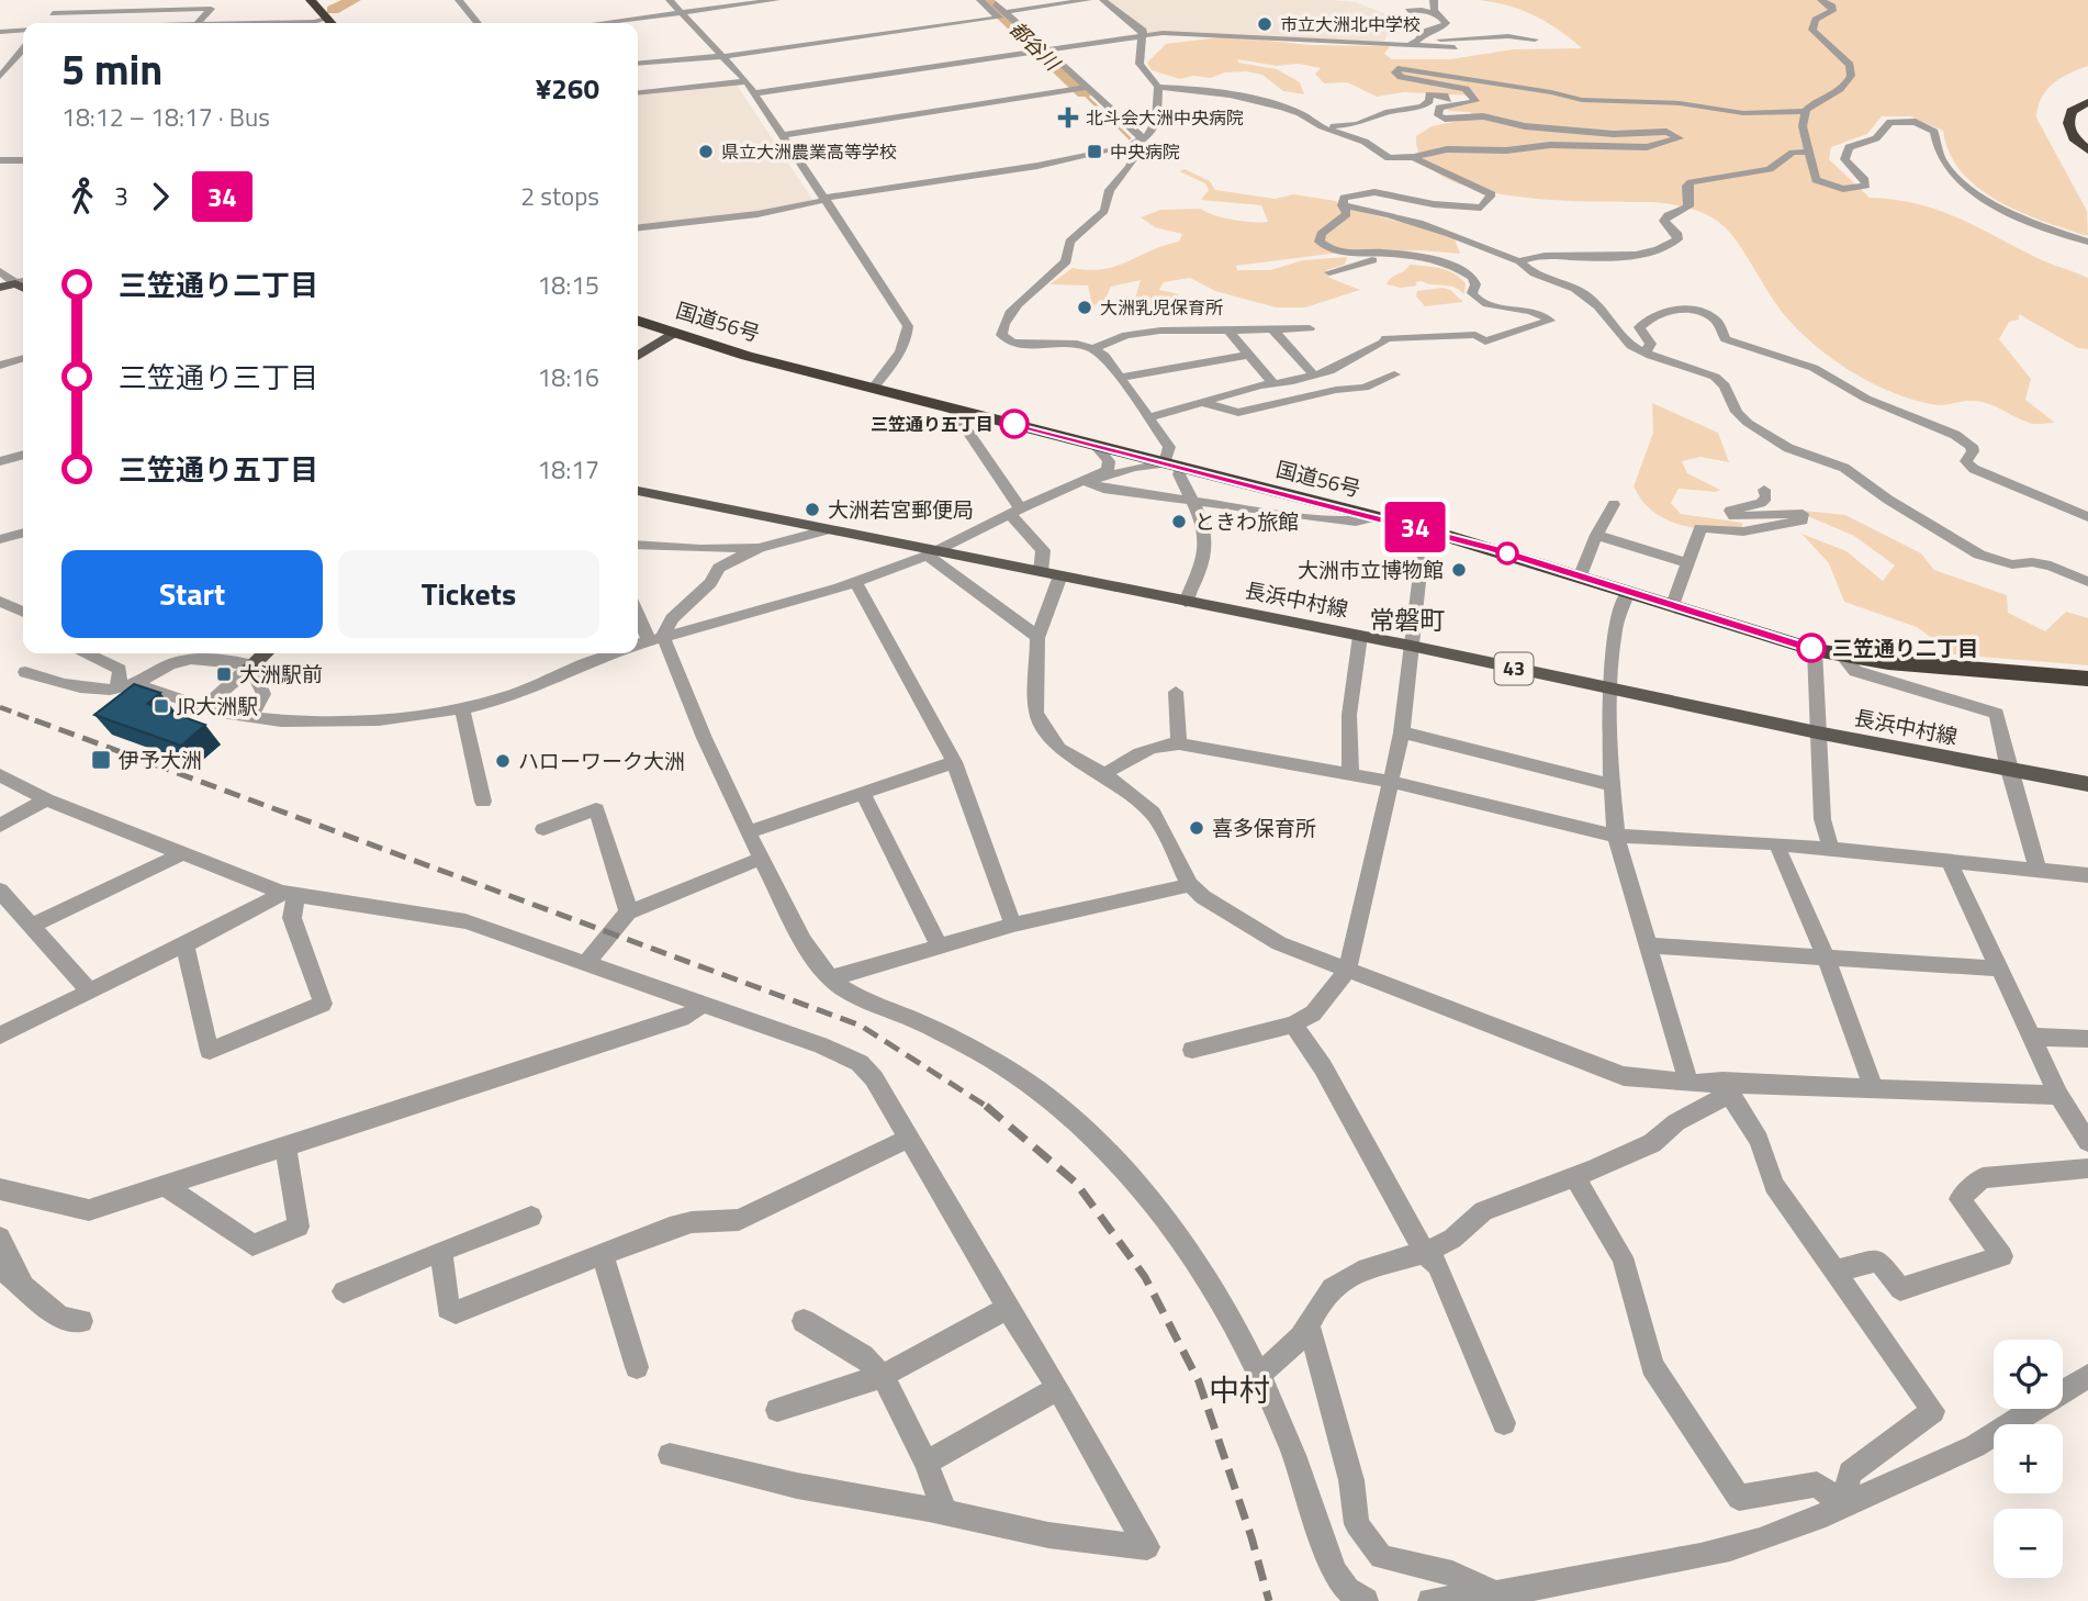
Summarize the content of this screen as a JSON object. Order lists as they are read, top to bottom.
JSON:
{
  "streets": {
    "highway": ["国道56号"],
    "main road": ["長浜中村線", "43"]
  },
  "districts": ["常磐町", "中村"],
  "water": ["都谷川"],
  "places": {
    "other": [
      "市立大洲北中学校",
      "県立大洲農業高等学校",
      "大洲乳児保育所",
      "三笠通り五丁目",
      "大洲若宮郵便局",
      "ときわ旅館",
      "大洲市立博物館",
      "三笠通り二丁目",
      "ハローワーク大洲",
      "喜多保育所"
    ],
    "health": ["北斗会大洲中央病院"],
    "transit": [
      "中央病院",
      "大洲駅前",
      "JR大洲駅",
      "伊予大洲"
    ]
  },
  "lines": ["bus line 34"],
  "page": {
    "on_map": "34",
    "heading": ["5 min", "18:12 – 18:17 · Bus", "¥260"],
    "legs": ["3", "34", "2 stops"],
    "list": [
      {
        "name": "三笠通り二丁目",
        "value": "18:15"
      },
      {
        "name": "三笠通り三丁目",
        "value": "18:16"
      },
      {
        "name": "三笠通り五丁目",
        "value": "18:17"
      }
    ],
    "buttons": ["Start", "Tickets"],
    "map_buttons": ["+", "−"]
  }
}
